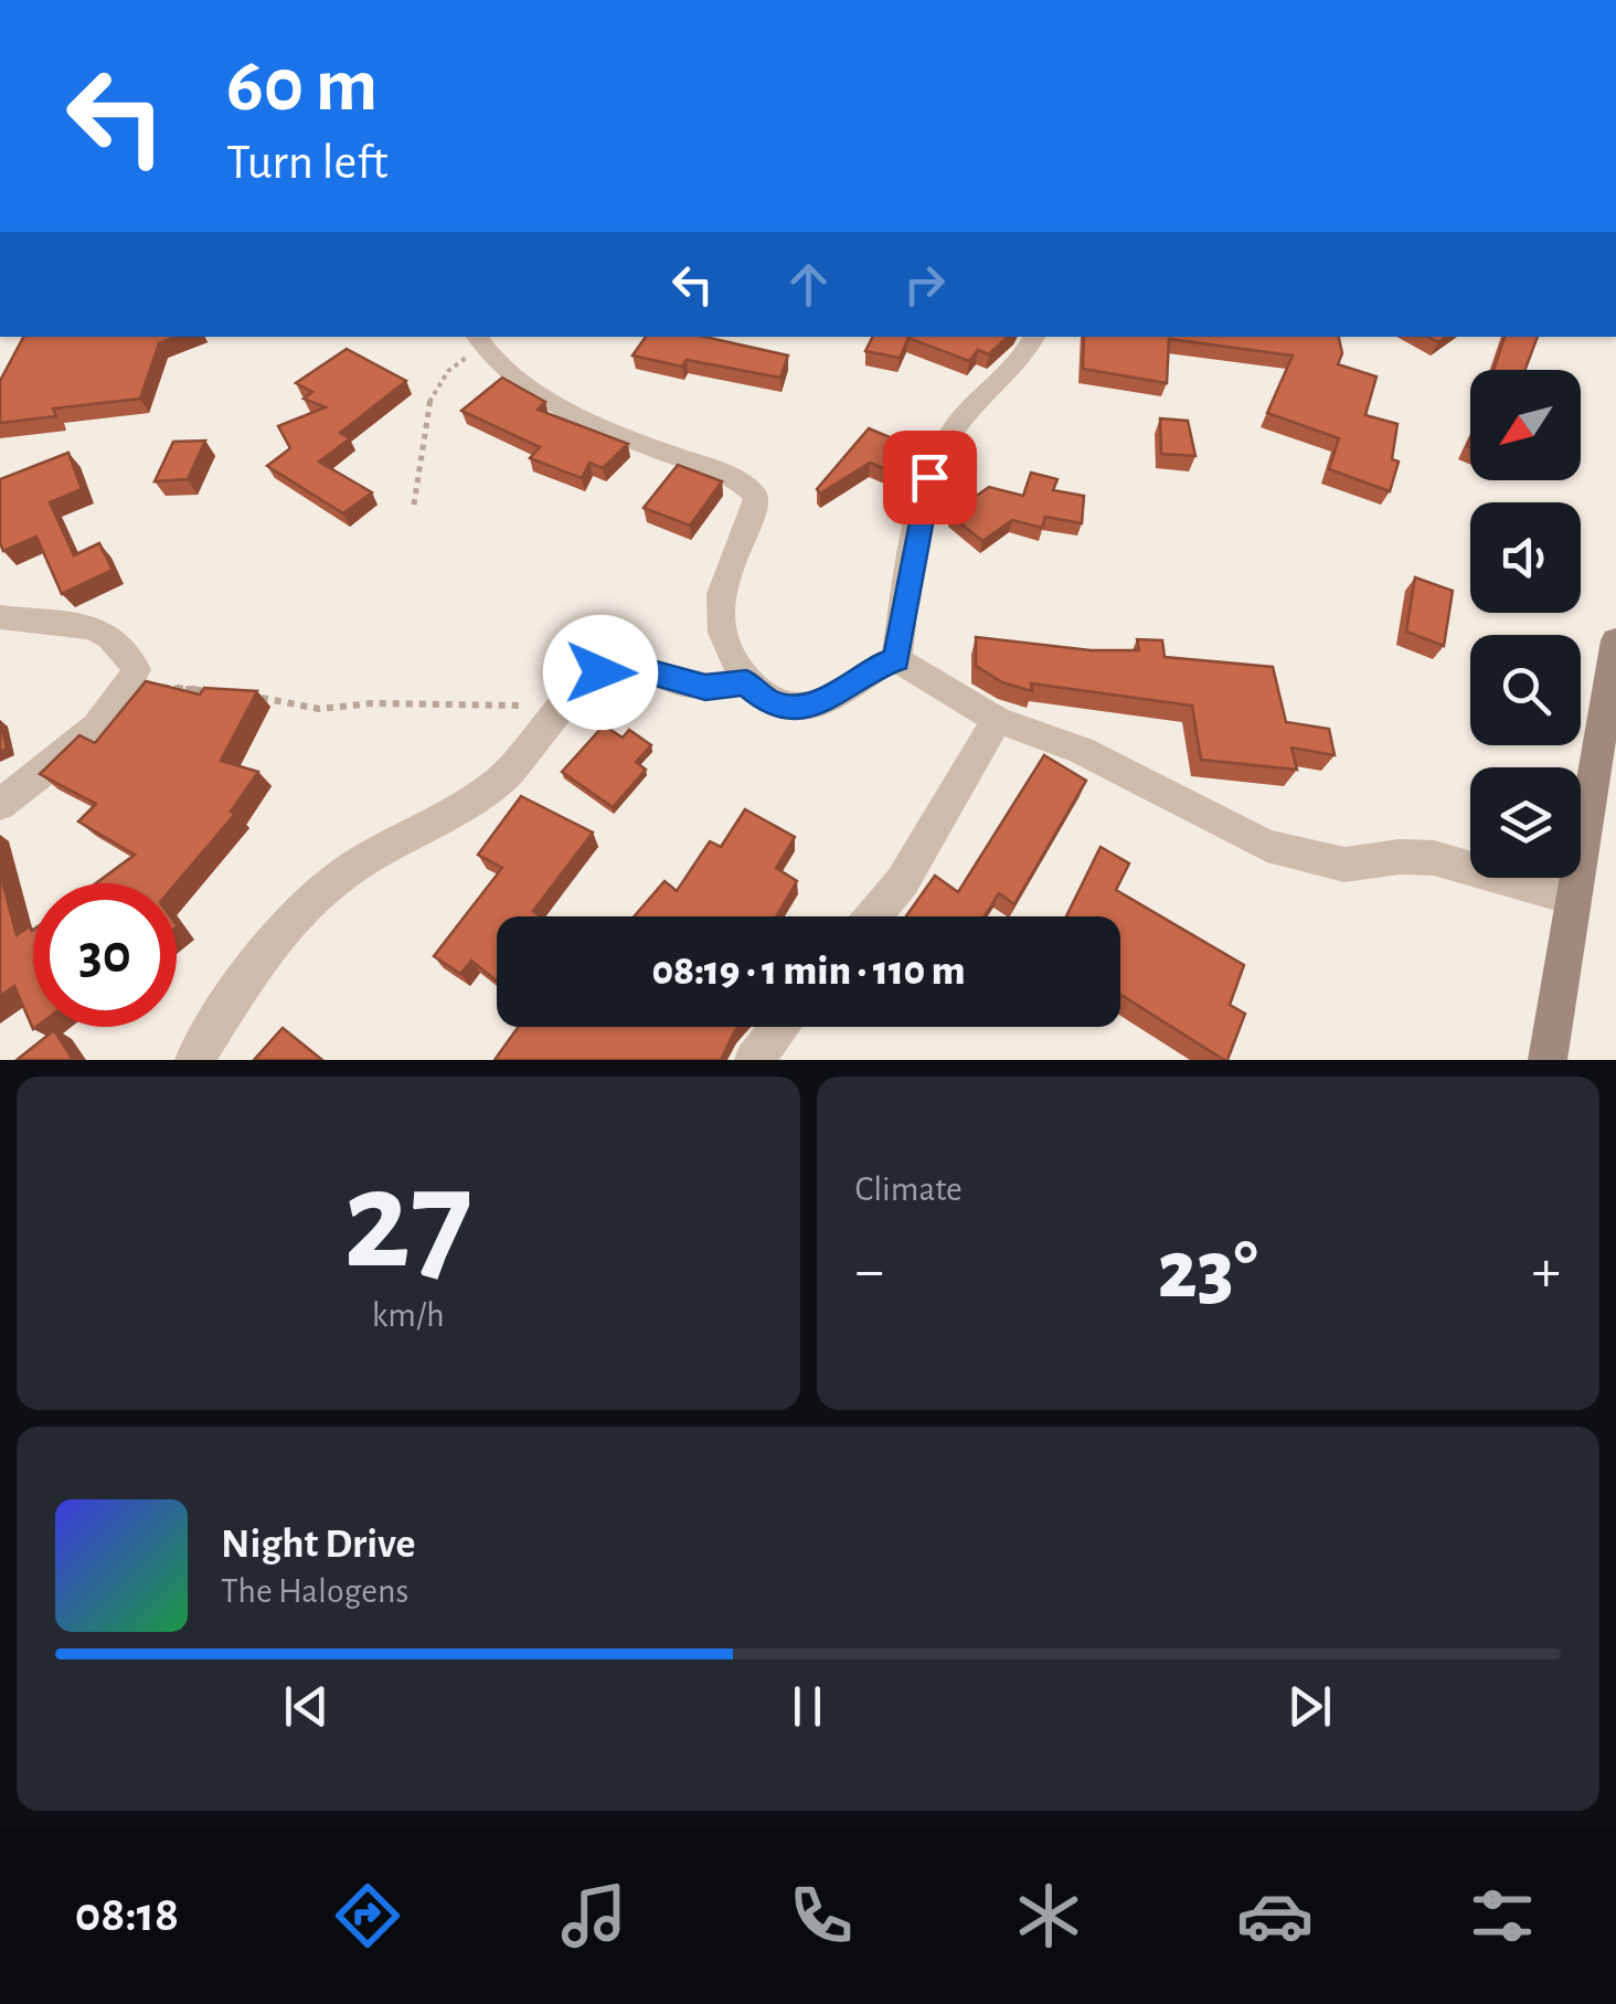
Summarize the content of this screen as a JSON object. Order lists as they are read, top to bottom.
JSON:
{
  "north": "bottom left",
  "page": {
    "turn": ["60 m", "Turn left"],
    "limit": "30",
    "trip": "08:19 · 1 min · 110 m",
    "tile": [
      ["27", "km/h"],
      "Climate"
    ],
    "heat": ["−", "23°", "+"],
    "song": ["Night Drive", "The Halogens"],
    "tabs": "08:18"
  }
}
